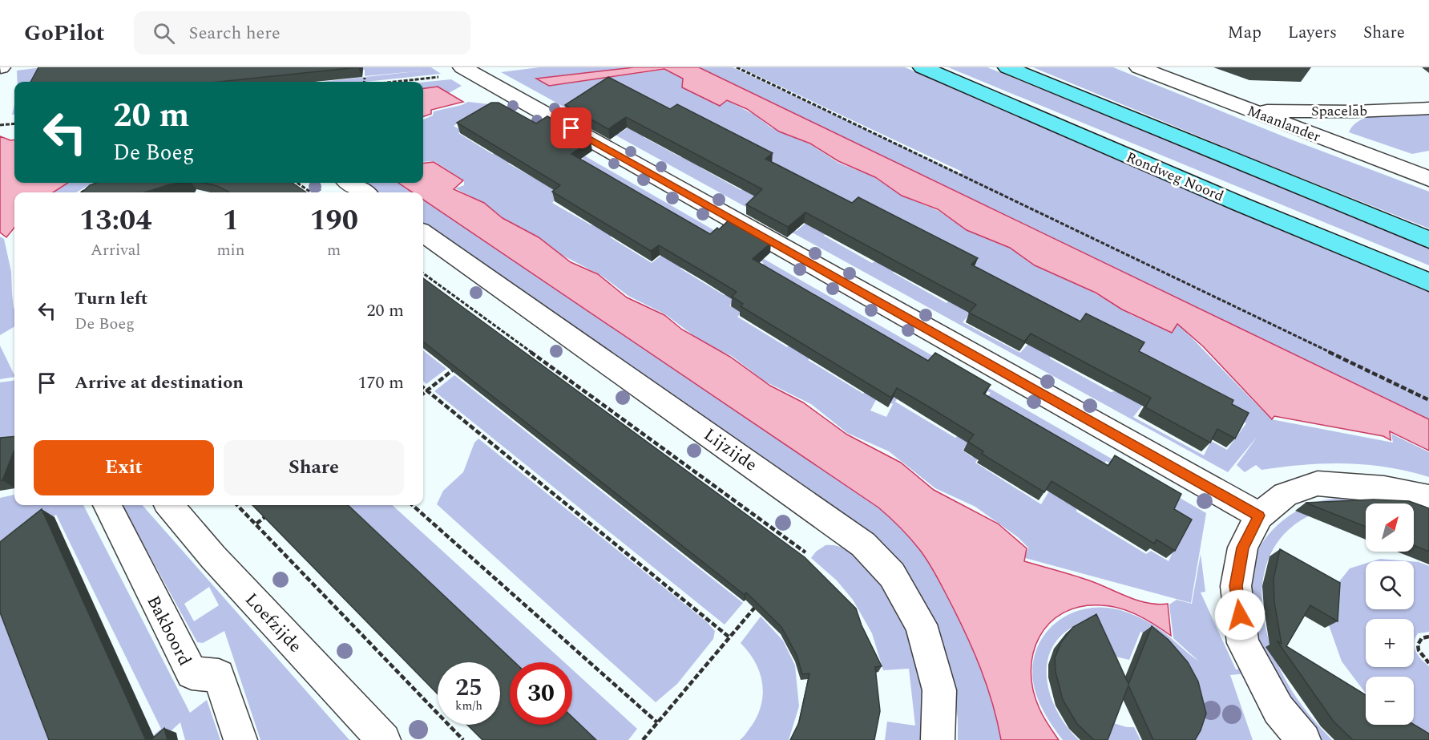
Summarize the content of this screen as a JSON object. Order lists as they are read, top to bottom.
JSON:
{
  "streets": {
    "main road": ["Rondweg Noord"],
    "street": [
      "Spacelab",
      "Maanlander",
      "Lijzijde",
      "Loefzijde",
      "Bakboord"
    ]
  },
  "crossings": [
    ["Spacelab", "Maanlander"]
  ],
  "north": "top right",
  "page": {
    "header": "GoPilot",
    "search": "Search here",
    "nav": ["Map", "Layers", "Share"],
    "turn": ["20 m", "De Boeg"],
    "eta": [
      "13:04",
      "Arrival",
      "1",
      "min",
      "190",
      "m"
    ],
    "list": [
      {
        "name": "Turn left",
        "note": "De Boeg",
        "value": "20 m"
      },
      {
        "name": "Arrive at destination",
        "value": "170 m"
      }
    ],
    "buttons": ["Exit", "Share"],
    "map_buttons": ["+", "−"],
    "speed": "25 km/h",
    "limit": "30"
  }
}
